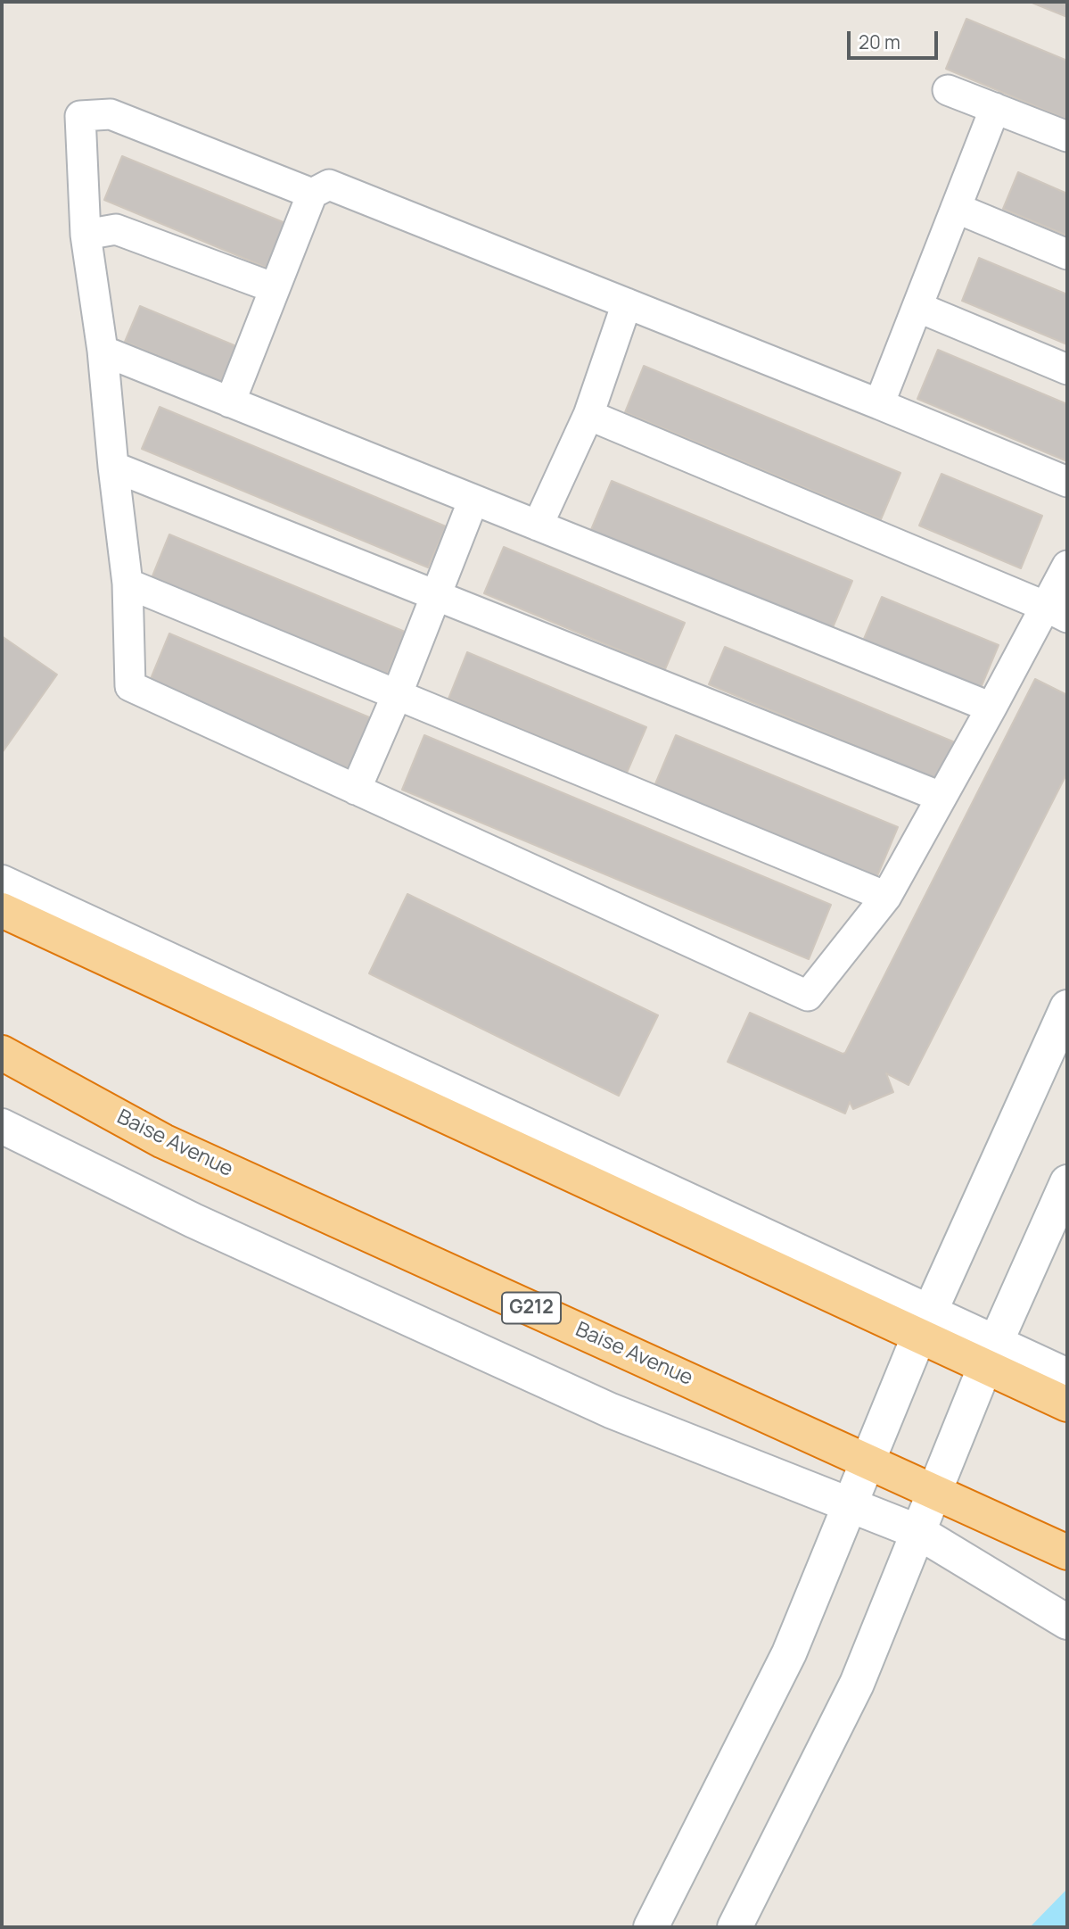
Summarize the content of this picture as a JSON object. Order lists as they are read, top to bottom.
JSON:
{
  "streets": {
    "highway": ["Baise Avenue", "G212"]
  },
  "scale_bar": "20 m"
}
